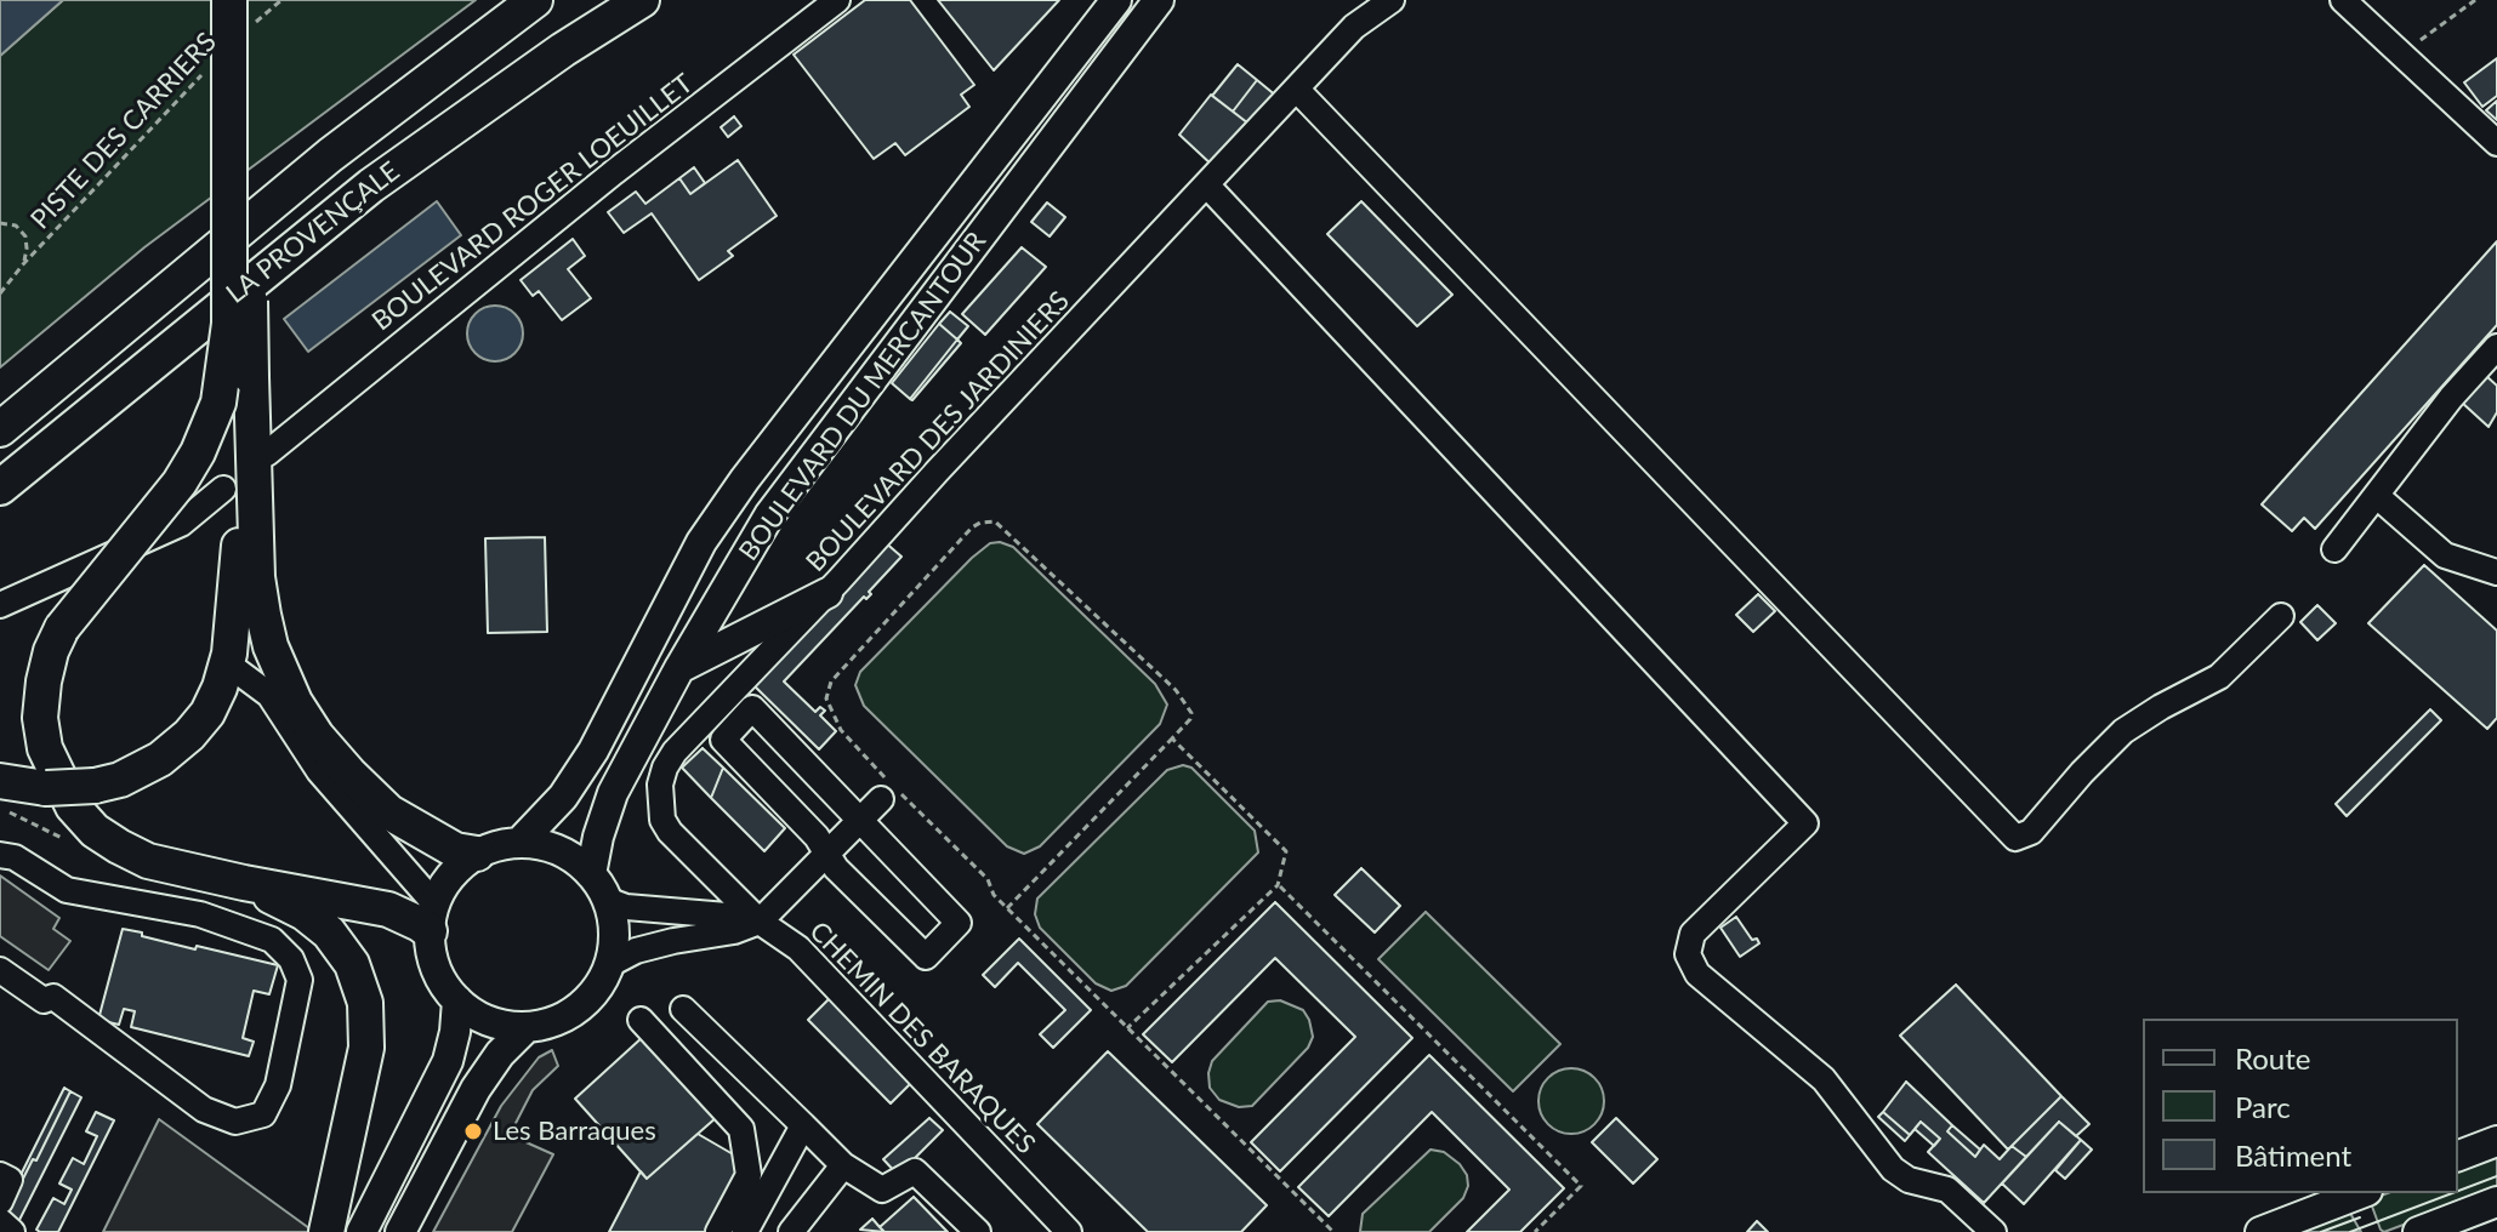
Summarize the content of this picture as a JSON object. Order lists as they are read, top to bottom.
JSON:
{
  "streets": {
    "highway": ["LA PROVENÇALE"],
    "main road": ["BOULEVARD DU MERCANTOUR"],
    "street": ["BOULEVARD ROGER LOEUILLET", "BOULEVARD DES JARDINIERS", "CHEMIN DES BARAQUES"],
    "path": ["PISTE DES CARRIERS"]
  },
  "crossings": [
    ["BOULEVARD DES JARDINIERS", "CHEMIN DES BARAQUES"]
  ],
  "places": ["Les Barraques"],
  "legend": ["Route", "Parc", "Bâtiment"]
}
